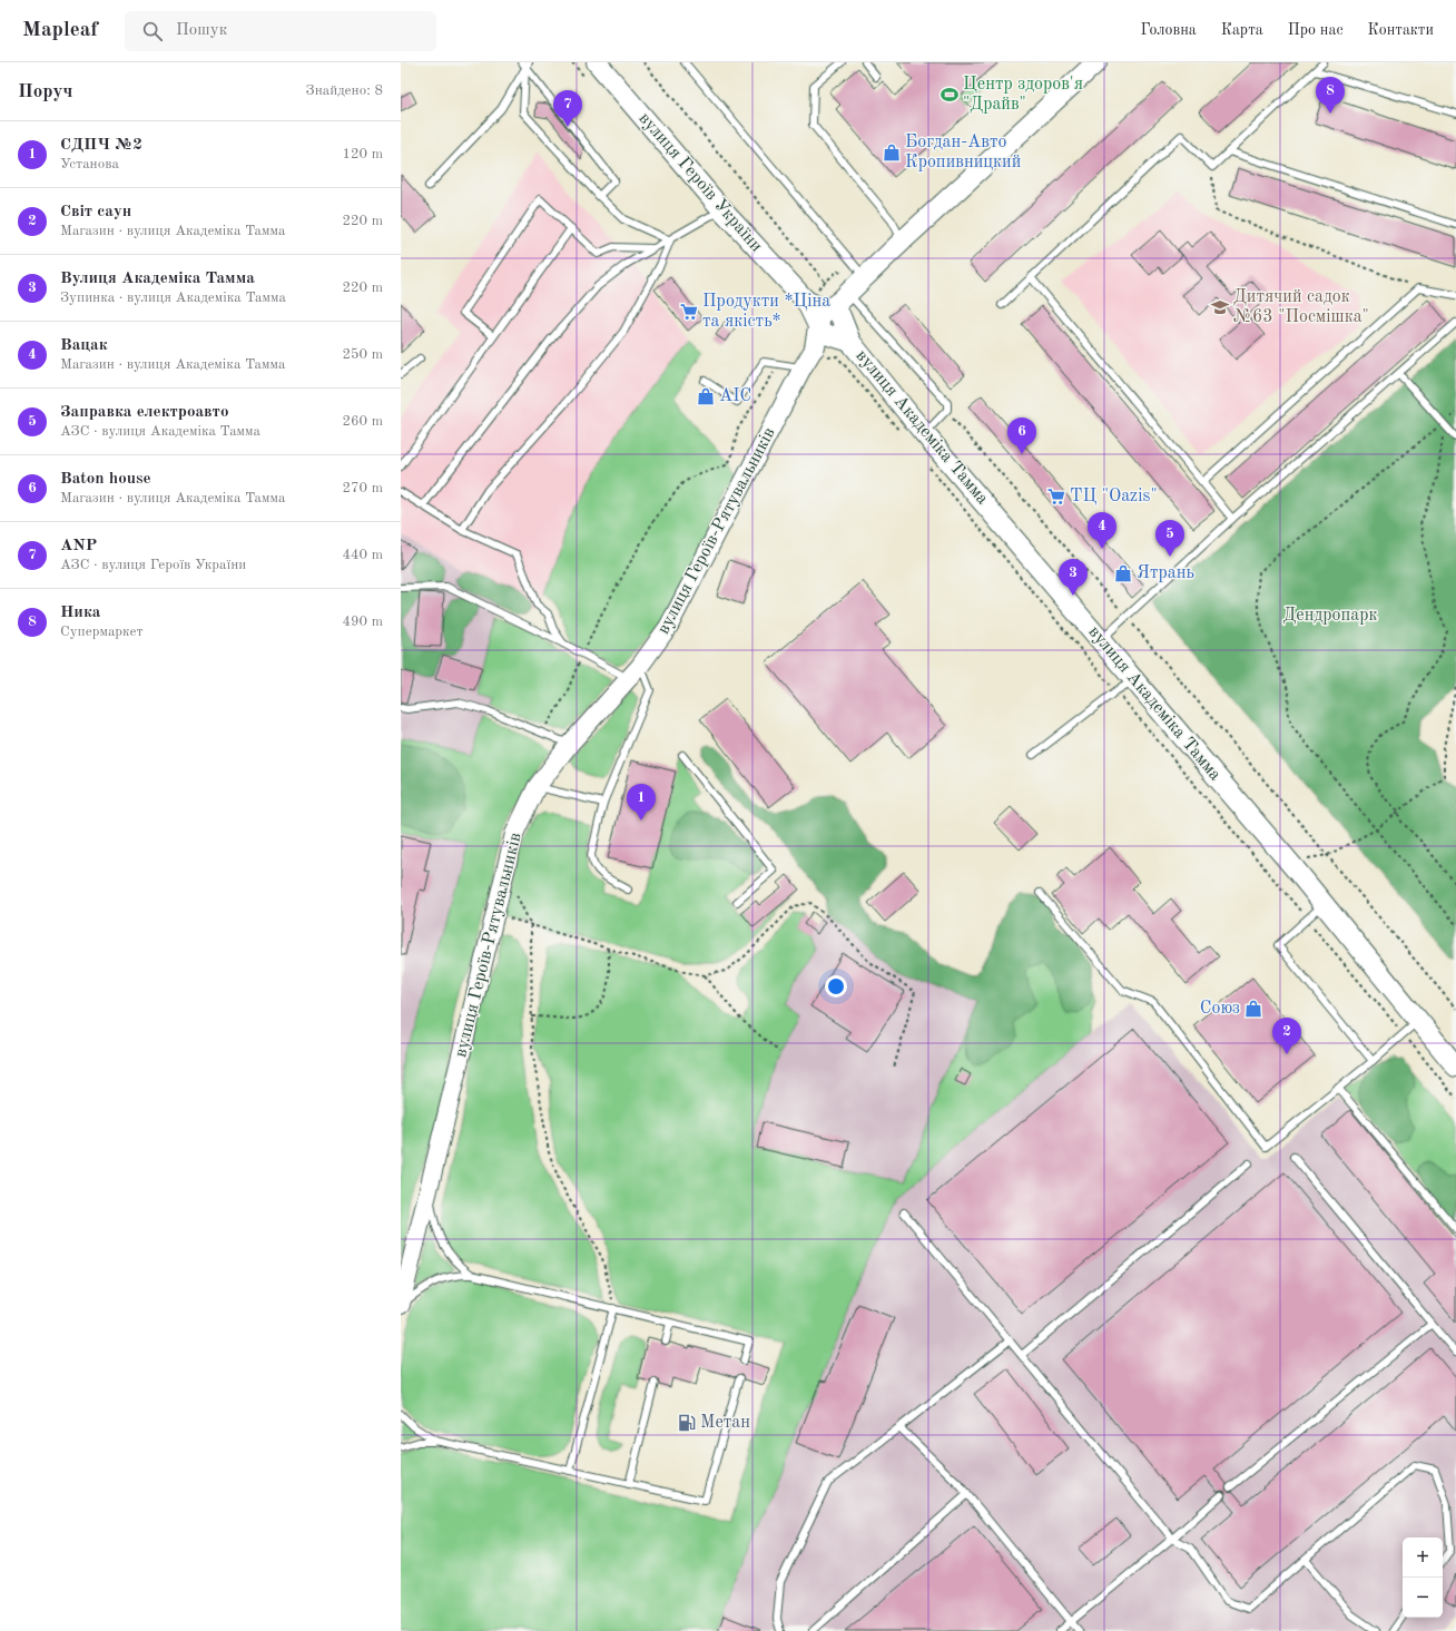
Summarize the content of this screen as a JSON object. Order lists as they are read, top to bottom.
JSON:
{
  "streets": {
    "main road": ["вулиця Героїв України", "вулиця Академіка Тамма", "вулиця Героїв-Рятувальників"]
  },
  "crossings": [
    ["вулиця Героїв України", "вулиця Академіка Тамма"],
    ["вулиця Героїв України", "вулиця Героїв-Рятувальників"],
    ["вулиця Академіка Тамма", "вулиця Героїв-Рятувальників"]
  ],
  "parks": ["Дендропарк"],
  "places": {
    "sports": ["Центр здоров'я \"Драйв\""],
    "shop": [
      "Богдан-Авто Кропивницкий",
      "АІС",
      "Ятрань",
      "Союз"
    ],
    "school or university": ["Дитячий садок №63 \"Посмішка\""],
    "supermarket": ["Продукти *Ціна та якість*", "ТЦ \"Oazis\""],
    "fuel station": ["Метан"]
  },
  "page": {
    "header": "Mapleaf",
    "search": "Пошук",
    "nav": [
      "Головна",
      "Карта",
      "Про нас",
      "Контакти"
    ],
    "heading": ["Поруч", "Знайдено: 8"],
    "pins": [
      "8",
      "7",
      "6",
      "4",
      "5",
      "3",
      "1",
      "2"
    ],
    "list": [
      {
        "mark": "1",
        "name": "СДПЧ №2",
        "note": "Установа",
        "value": "120 m"
      },
      {
        "mark": "2",
        "name": "Світ саун",
        "note": "Магазин · вулиця Академіка Тамма",
        "value": "220 m"
      },
      {
        "mark": "3",
        "name": "Вулиця Академіка Тамма",
        "note": "Зупинка · вулиця Академіка Тамма",
        "value": "220 m"
      },
      {
        "mark": "4",
        "name": "Вацак",
        "note": "Магазин · вулиця Академіка Тамма",
        "value": "250 m"
      },
      {
        "mark": "5",
        "name": "Заправка електроавто",
        "note": "АЗС · вулиця Академіка Тамма",
        "value": "260 m"
      },
      {
        "mark": "6",
        "name": "Baton house",
        "note": "Магазин · вулиця Академіка Тамма",
        "value": "270 m"
      },
      {
        "mark": "7",
        "name": "ANP",
        "note": "АЗС · вулиця Героїв України",
        "value": "440 m"
      },
      {
        "mark": "8",
        "name": "Ника",
        "note": "Супермаркет",
        "value": "490 m"
      }
    ],
    "map_buttons": ["+", "−"]
  }
}
